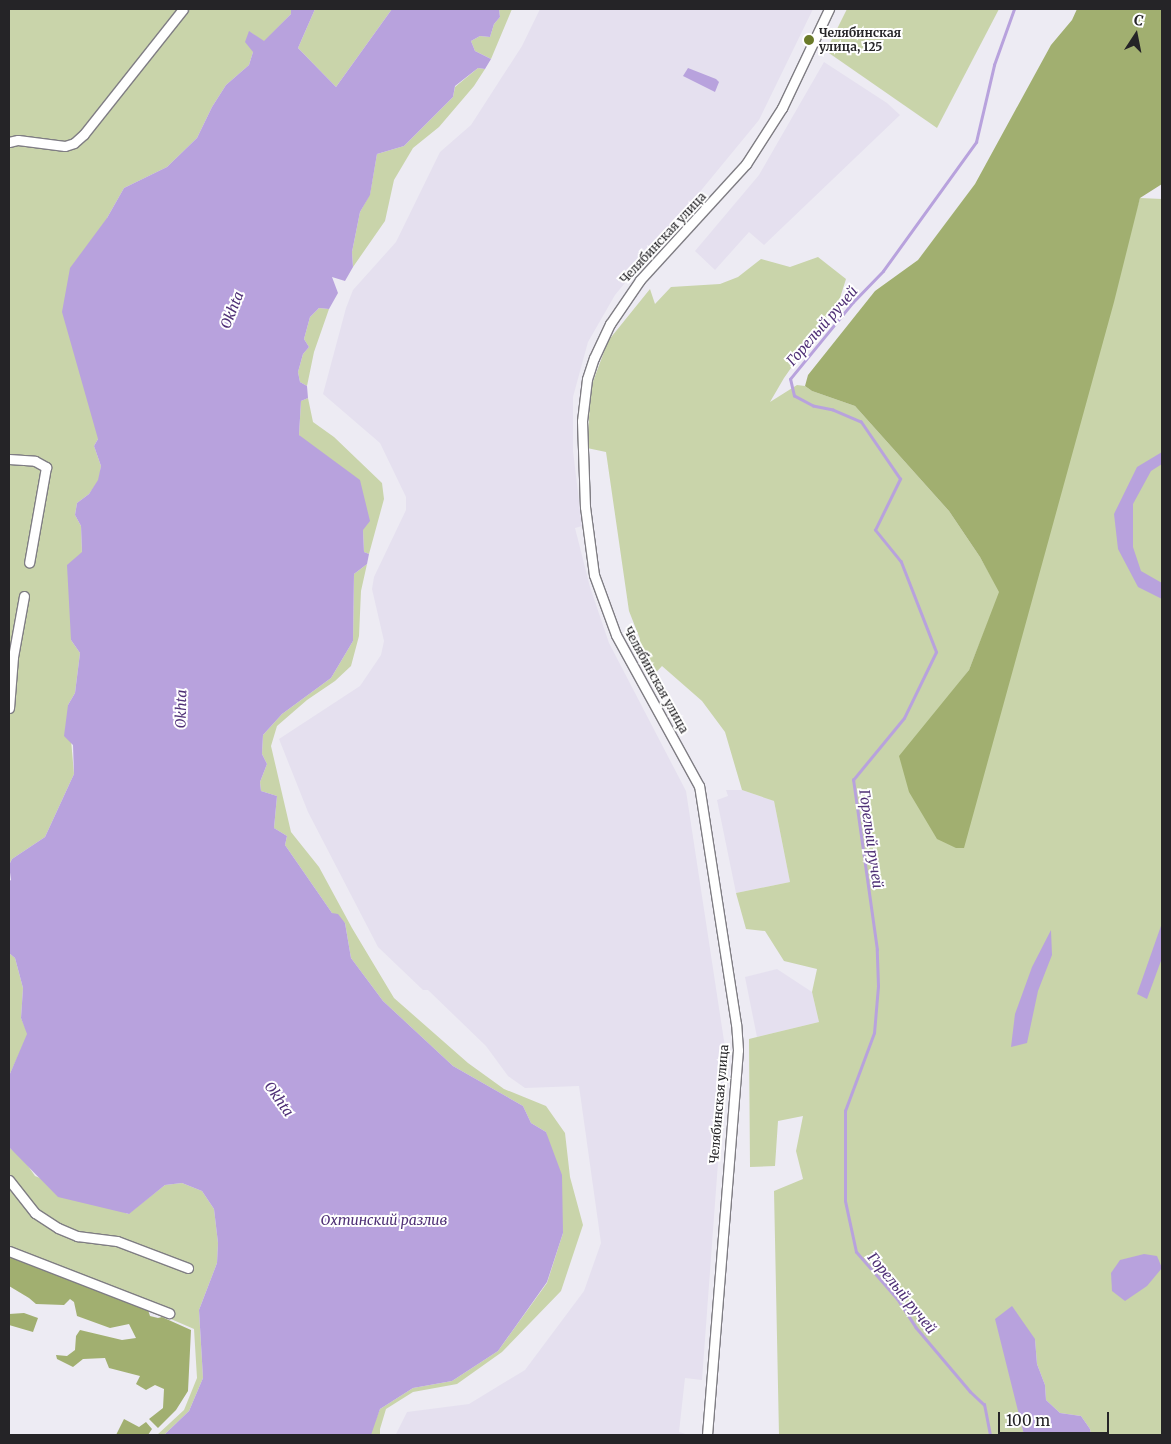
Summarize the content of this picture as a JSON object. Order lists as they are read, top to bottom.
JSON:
{
  "streets": {
    "street": ["Челябинская улица"]
  },
  "water": ["Okhta", "Горелый ручей", "Охтинский разлив"],
  "places": ["Челябинская улица, 125"],
  "scale_bar": "100 m",
  "north": "top"
}
